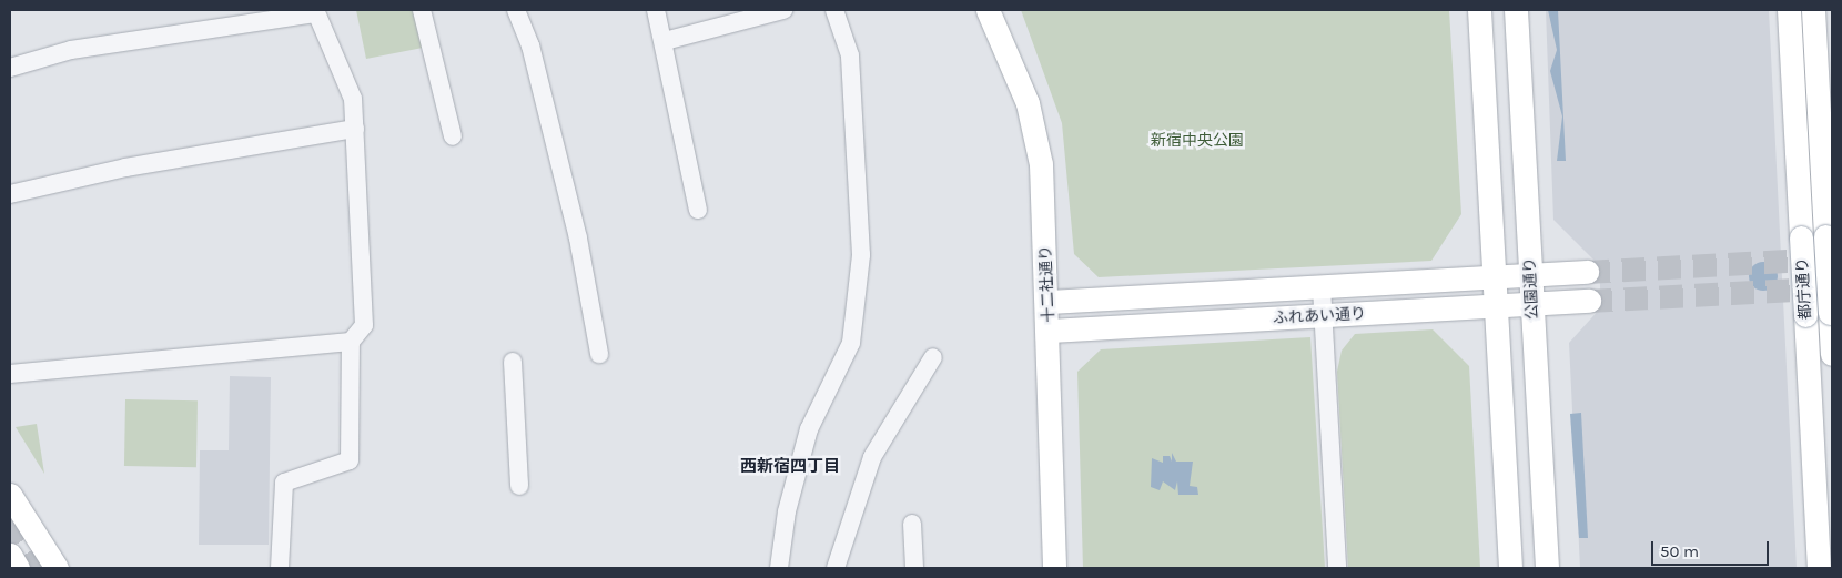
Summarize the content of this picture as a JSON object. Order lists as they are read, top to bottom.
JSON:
{
  "streets": {
    "main road": [
      "十二社通り",
      "公園通り",
      "都庁通り",
      "ふれあい通り"
    ]
  },
  "crossings": [
    ["十二社通り", "ふれあい通り"],
    ["公園通り", "ふれあい通り"]
  ],
  "districts": ["西新宿四丁目"],
  "parks": ["新宿中央公園"],
  "scale_bar": "50 m"
}
